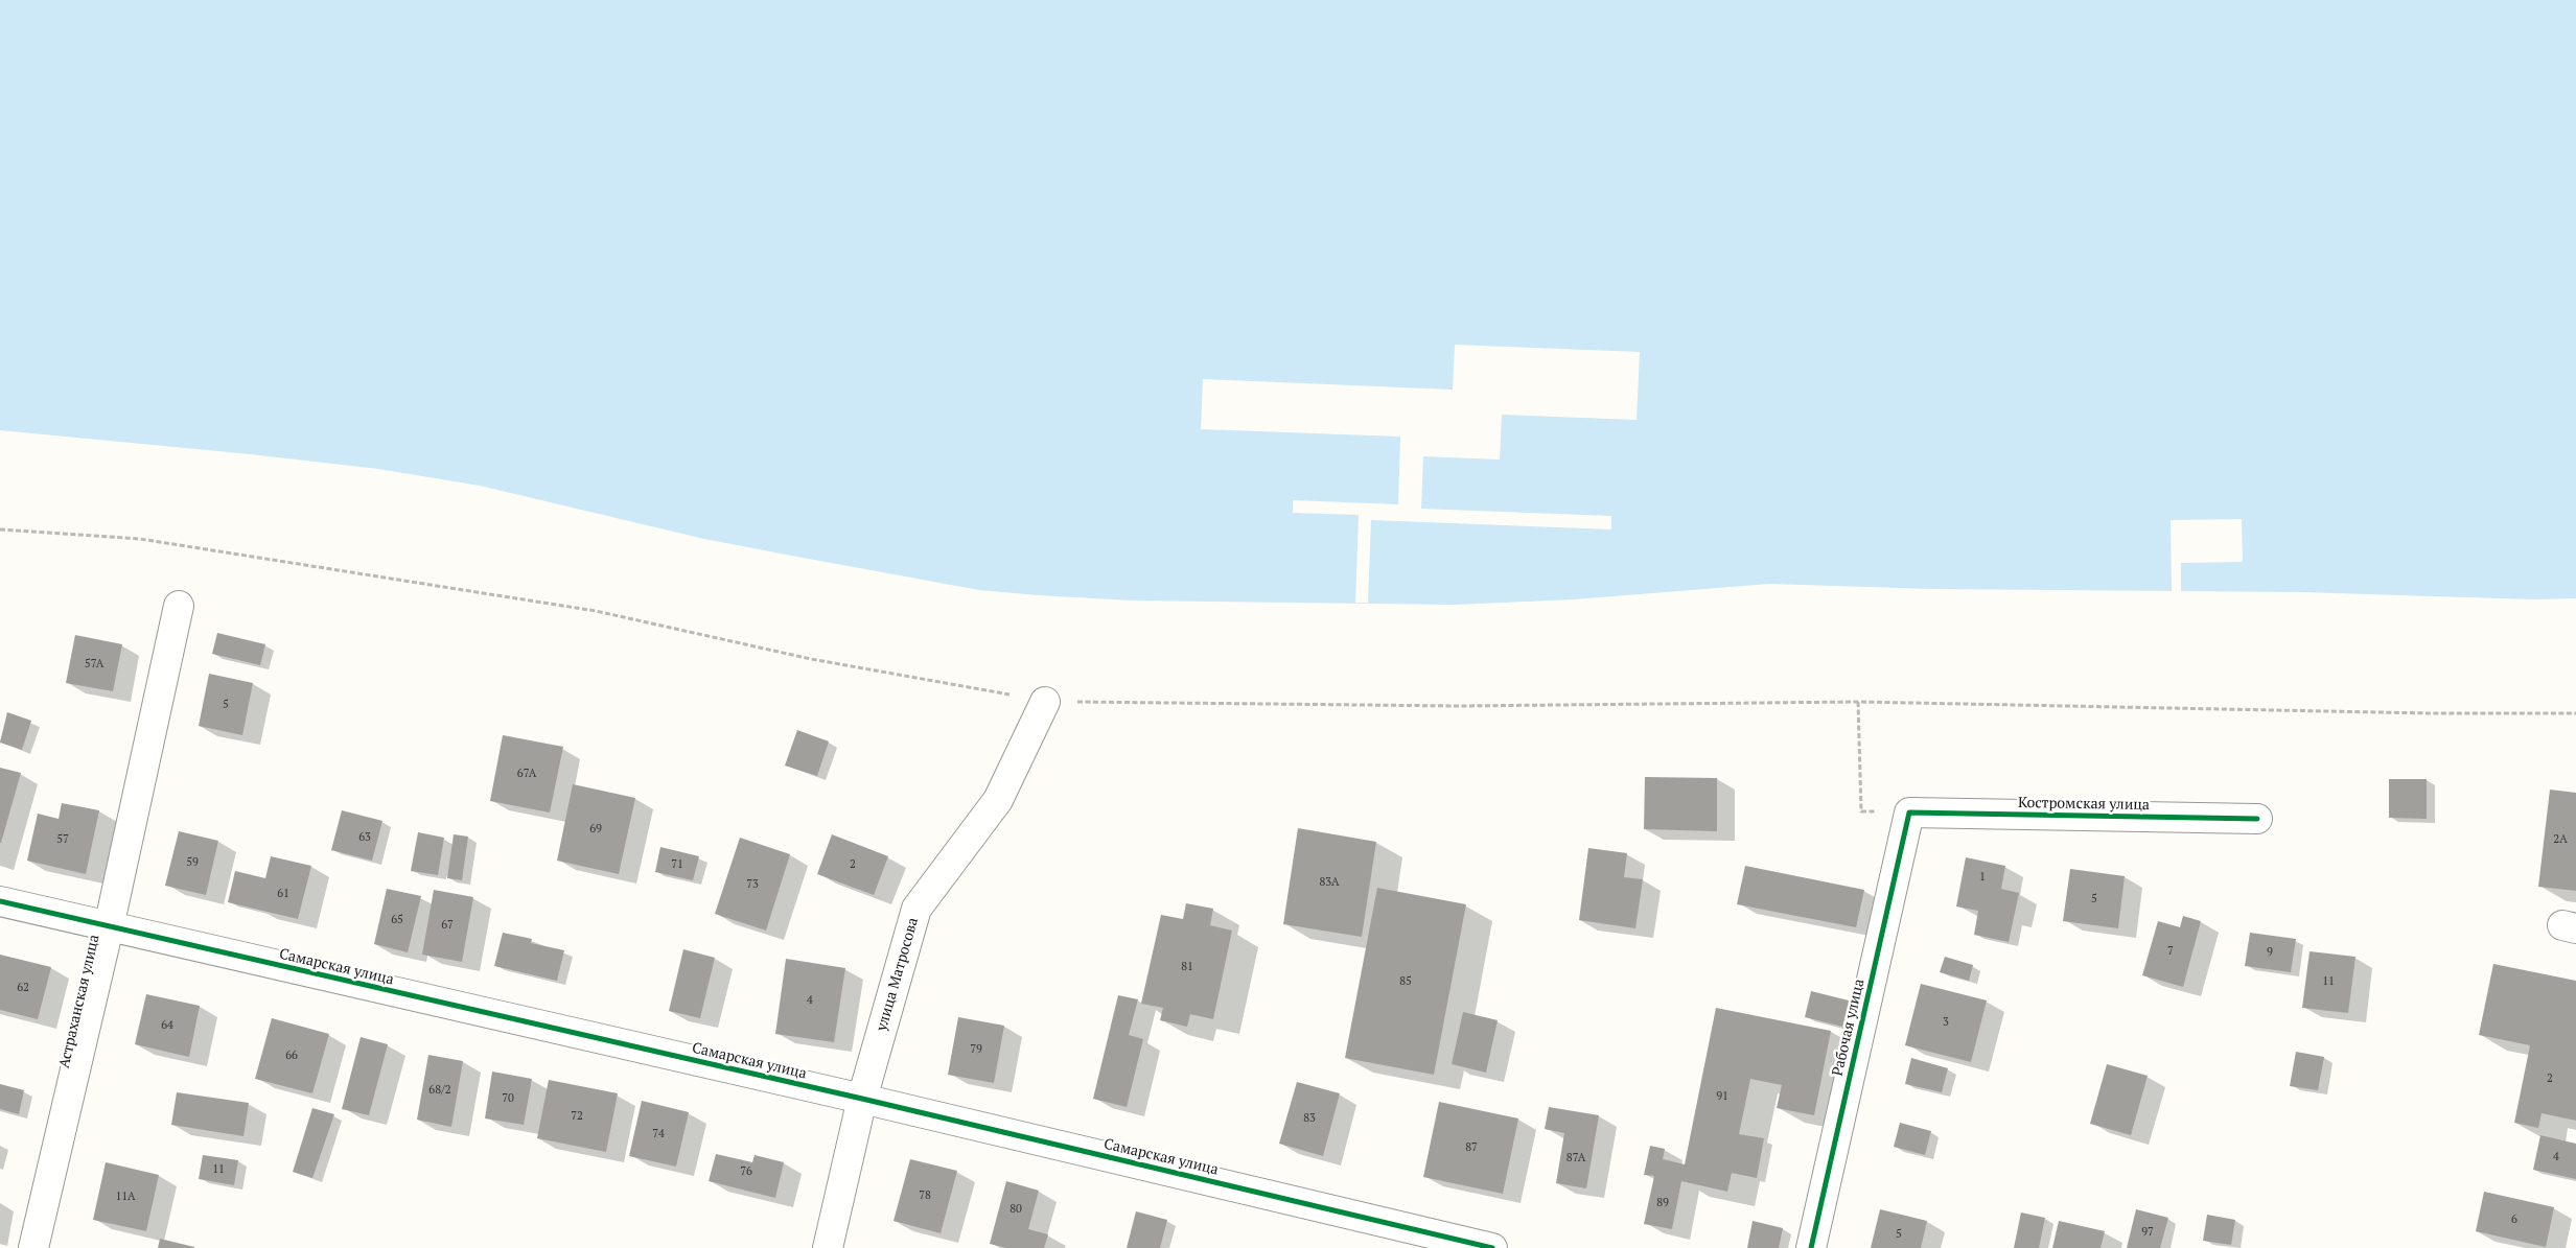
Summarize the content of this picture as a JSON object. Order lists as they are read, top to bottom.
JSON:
{
  "streets": {
    "street": [
      "Костромская улица",
      "Самарская улица",
      "улица Матросова",
      "Астраханская улица",
      "Рабочая улица"
    ]
  },
  "crossings": [
    ["Костромская улица", "Рабочая улица"],
    ["Самарская улица", "улица Матросова"],
    ["Самарская улица", "Астраханская улица"]
  ],
  "house_numbers": [
    "57А",
    "5",
    "67А",
    "69",
    "63",
    "57",
    "2А",
    "59",
    "71",
    "2",
    "1",
    "83А",
    "73",
    "61",
    "5",
    "65",
    "67",
    "7",
    "9",
    "81",
    "85",
    "11",
    "62",
    "4",
    "3",
    "64",
    "79",
    "66",
    "2",
    "68/2",
    "91",
    "70",
    "72",
    "83",
    "74",
    "87",
    "4",
    "87А",
    "11",
    "76",
    "78",
    "11А",
    "89",
    "80",
    "6",
    "97",
    "5"
  ]
}
